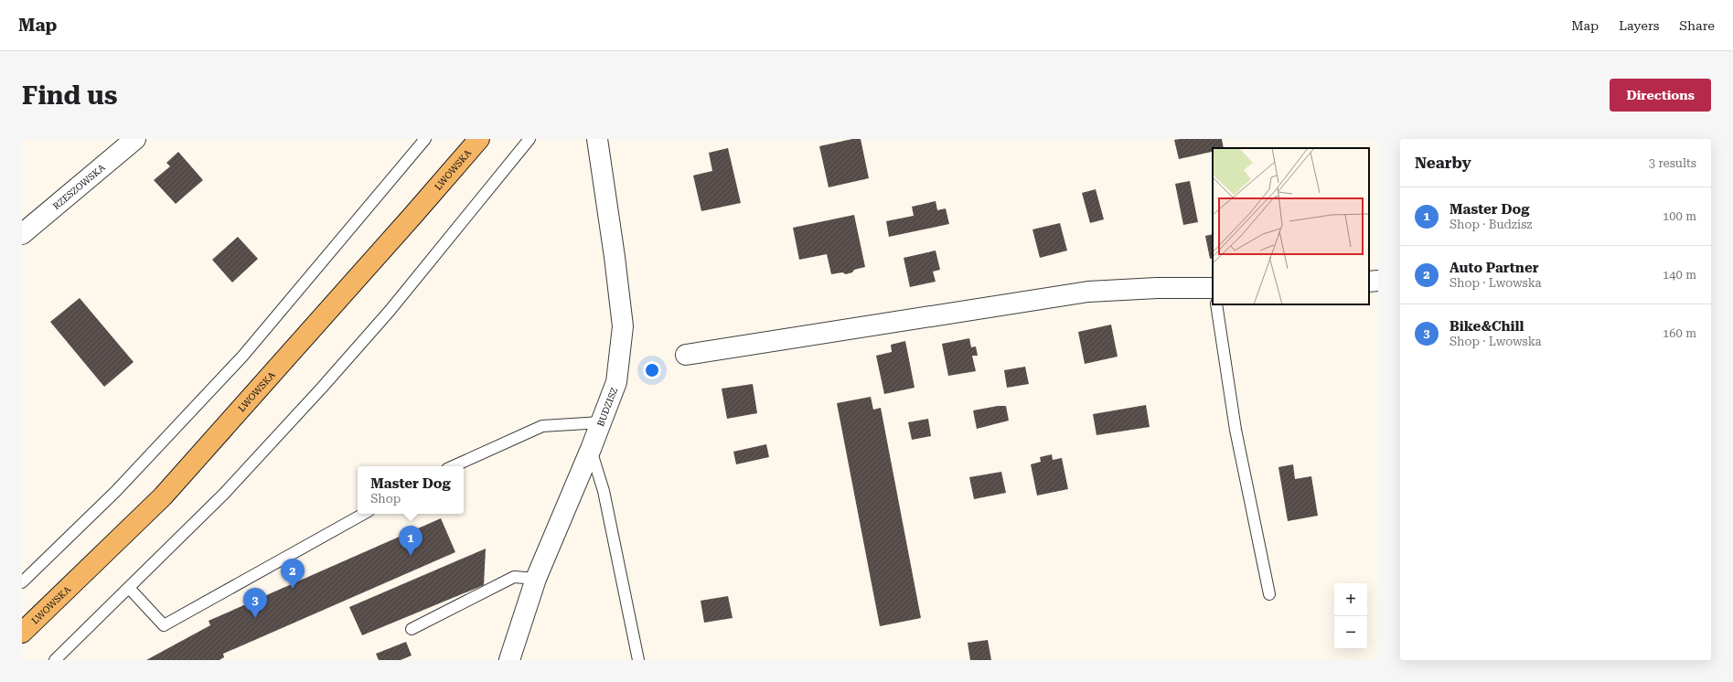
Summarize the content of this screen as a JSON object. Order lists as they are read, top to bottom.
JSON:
{
  "streets": {
    "main road": ["LWOWSKA"],
    "street": ["RZESZOWSKA", "BUDZISZ"]
  },
  "page": {
    "header": "Map",
    "nav": ["Map", "Layers", "Share"],
    "buttons": "Directions",
    "title": "Find us",
    "heading": ["Nearby", "3 results"],
    "list": [
      {
        "mark": "1",
        "name": "Master Dog",
        "note": "Shop · Budzisz",
        "value": "100 m"
      },
      {
        "mark": "2",
        "name": "Auto Partner",
        "note": "Shop · Lwowska",
        "value": "140 m"
      },
      {
        "mark": "3",
        "name": "Bike&Chill",
        "note": "Shop · Lwowska",
        "value": "160 m"
      }
    ],
    "popup": ["Master Dog", "Shop"],
    "pins": ["1", "2", "3"],
    "map_buttons": ["+", "−"]
  }
}
